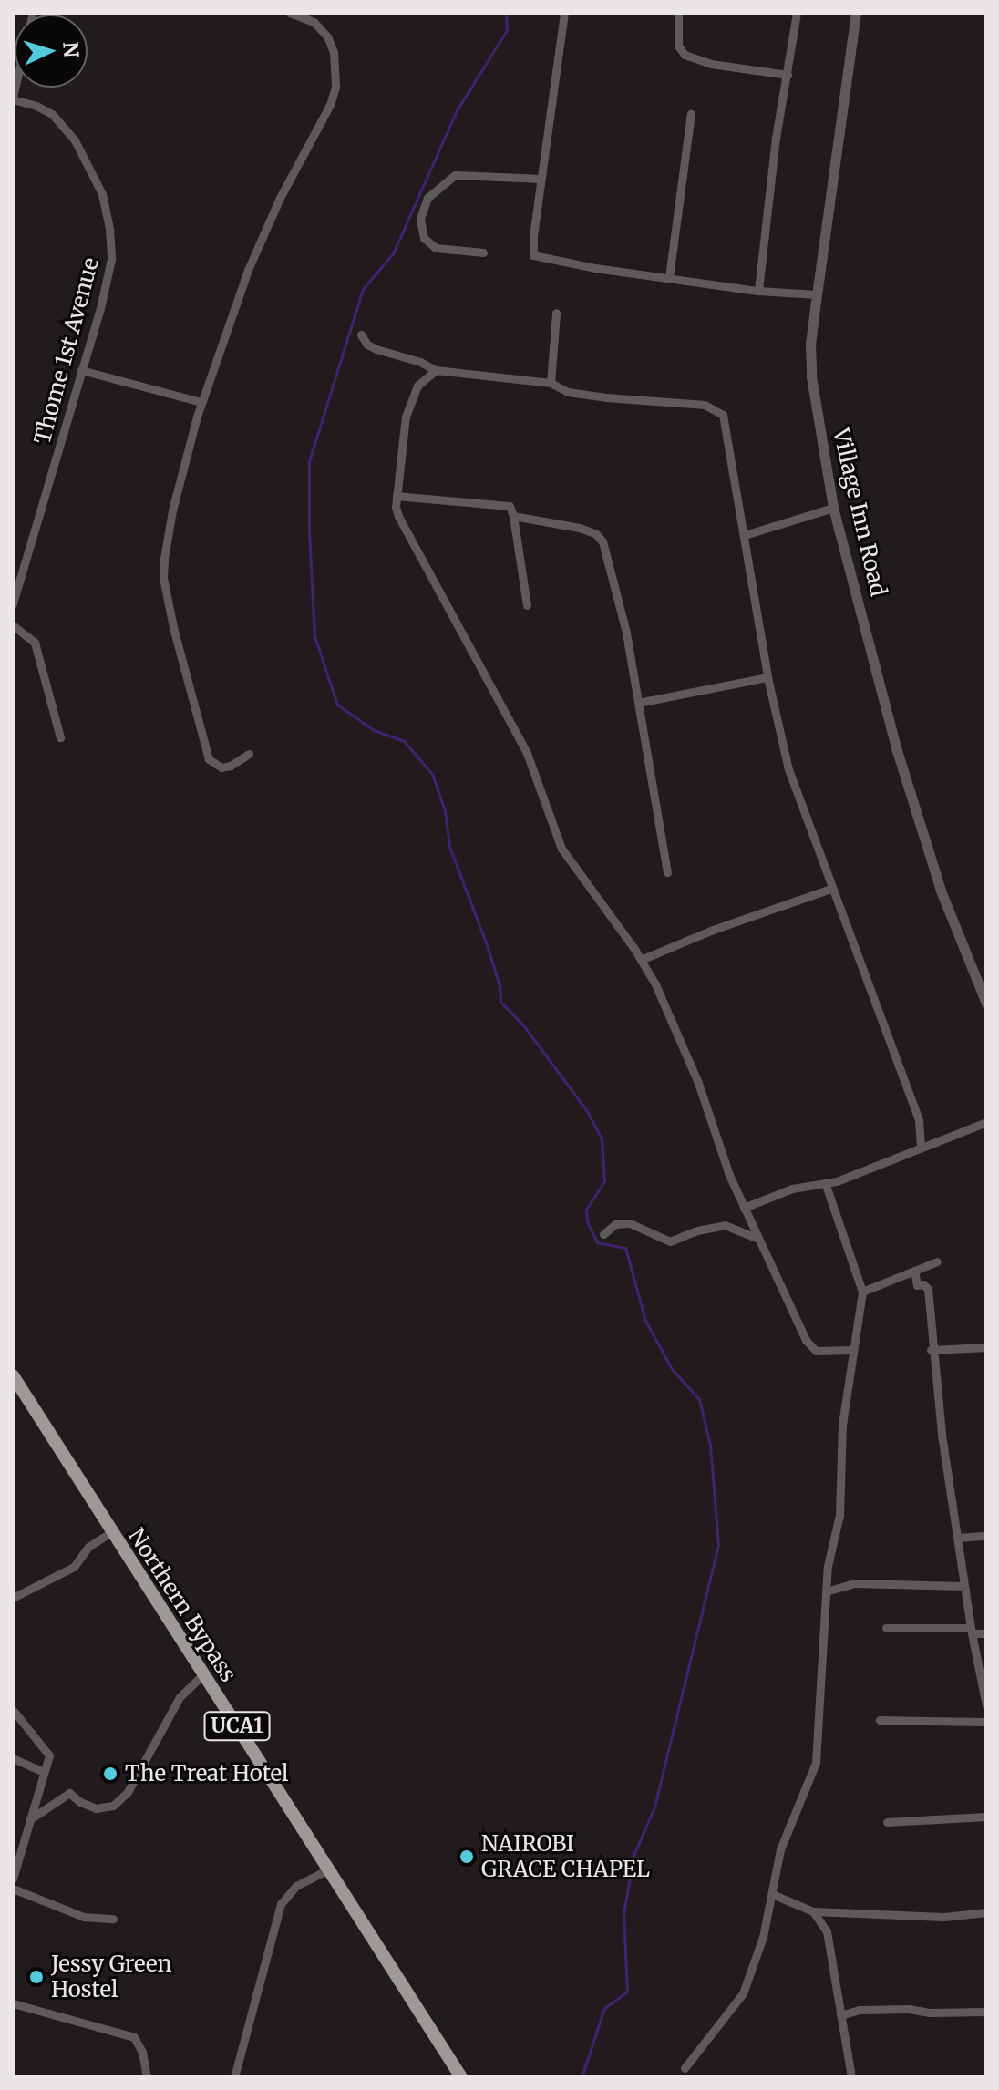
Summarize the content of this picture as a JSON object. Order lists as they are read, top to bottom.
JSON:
{
  "streets": {
    "main road": ["Northern Bypass", "UCA1"],
    "street": ["Thome 1st Avenue", "Village Inn Road"]
  },
  "places": ["The Treat Hotel", "NAIROBI GRACE CHAPEL", "Jessy Green Hostel"],
  "north": "right"
}
